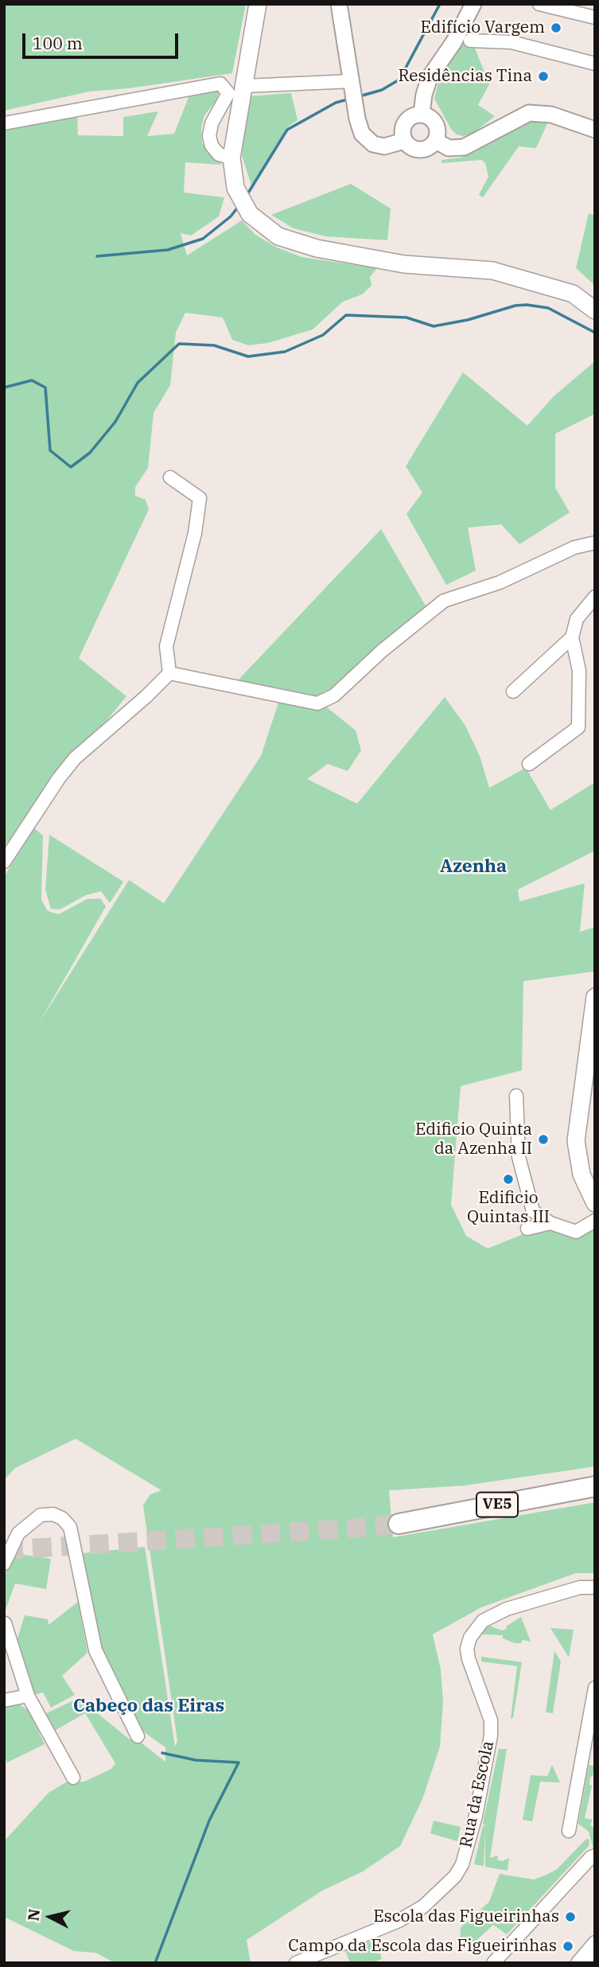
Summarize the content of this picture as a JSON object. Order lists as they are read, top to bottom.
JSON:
{
  "streets": {
    "main road": ["VE5"],
    "street": ["Rua da Escola"]
  },
  "districts": ["Azenha", "Cabeço das Eiras"],
  "places": [
    "Edifício Vargem",
    "Residências Tina",
    "Edificio Quinta da Azenha II",
    "Edificio Quintas III",
    "Escola das Figueirinhas",
    "Campo da Escola das Figueirinhas"
  ],
  "scale_bar": "100 m",
  "north": "left"
}
